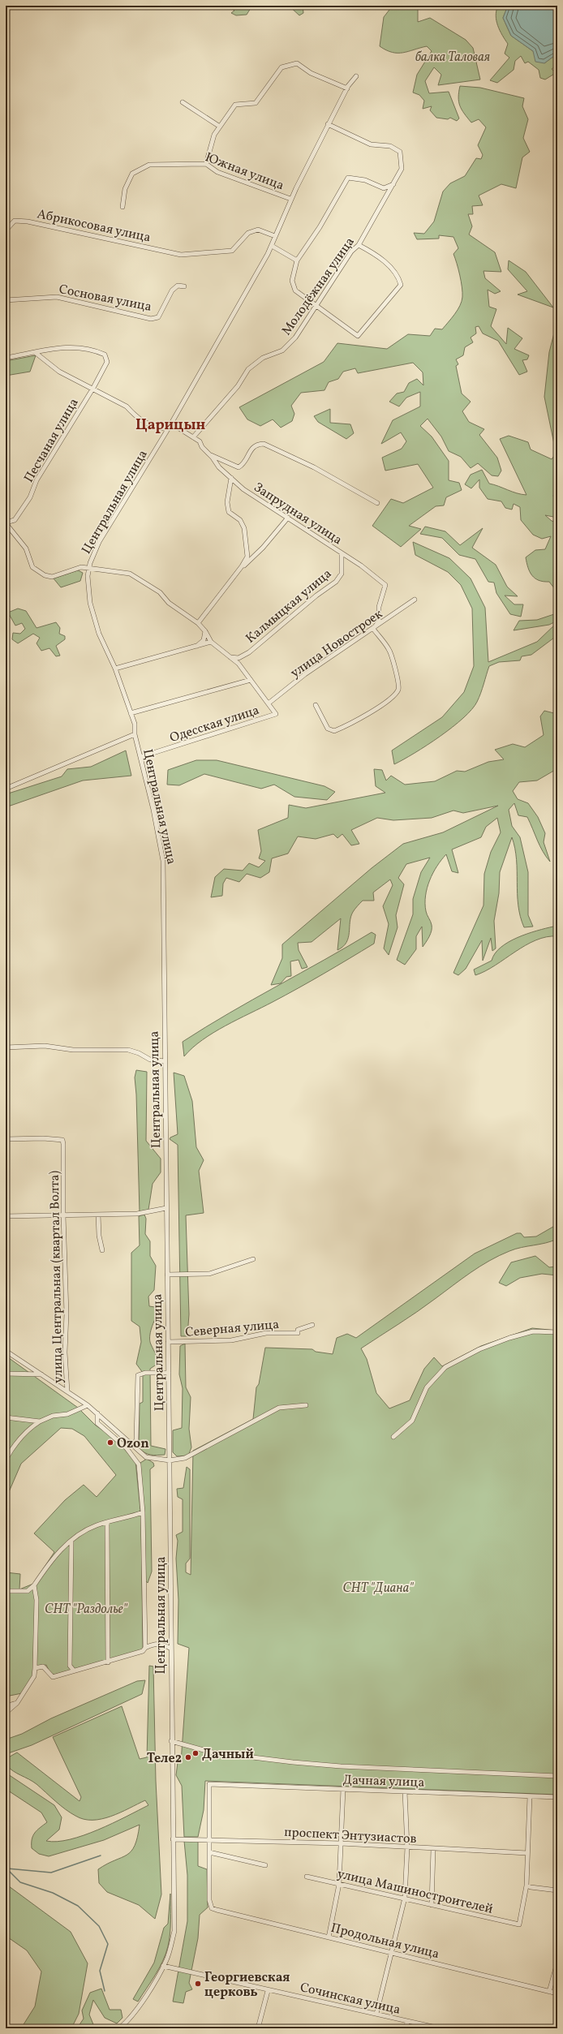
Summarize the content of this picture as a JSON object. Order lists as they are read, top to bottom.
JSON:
{
  "streets": {
    "street": [
      "Южная улица",
      "Абрикосовая улица",
      "Молодёжная улица",
      "Сосновая улица",
      "Песчаная улица",
      "Центральная улица",
      "Запрудная улица",
      "Калмыцкая улица",
      "улица Новостроек",
      "Одесская улица",
      "улица Центральная (квартал Волта)",
      "Северная улица",
      "Дачная улица",
      "проспект Энтузиастов",
      "улица Машиностроителей",
      "Продольная улица",
      "Сочинская улица"
    ]
  },
  "crossings": [
    ["Южная улица", "Центральная улица"],
    ["Абрикосовая улица", "Центральная улица"],
    ["Молодёжная улица", "Центральная улица"],
    ["Молодёжная улица", "Запрудная улица"],
    ["Центральная улица", "Запрудная улица"],
    ["Центральная улица", "Одесская улица"],
    ["Центральная улица", "Северная улица"],
    ["Центральная улица", "проспект Энтузиастов"],
    ["Центральная улица", "Сочинская улица"],
    ["Запрудная улица", "Калмыцкая улица"],
    ["Запрудная улица", "улица Новостроек"],
    ["улица Новостроек", "Одесская улица"],
    ["Дачная улица", "проспект Энтузиастов"]
  ],
  "districts": ["Царицын"],
  "parks": ["балка Таловая", "СНТ \"Диана\"", "СНТ \"Раздолье\""],
  "places": [
    "Ozon",
    "Дачный",
    "Теле2",
    "Георгиевская церковь"
  ]
}
